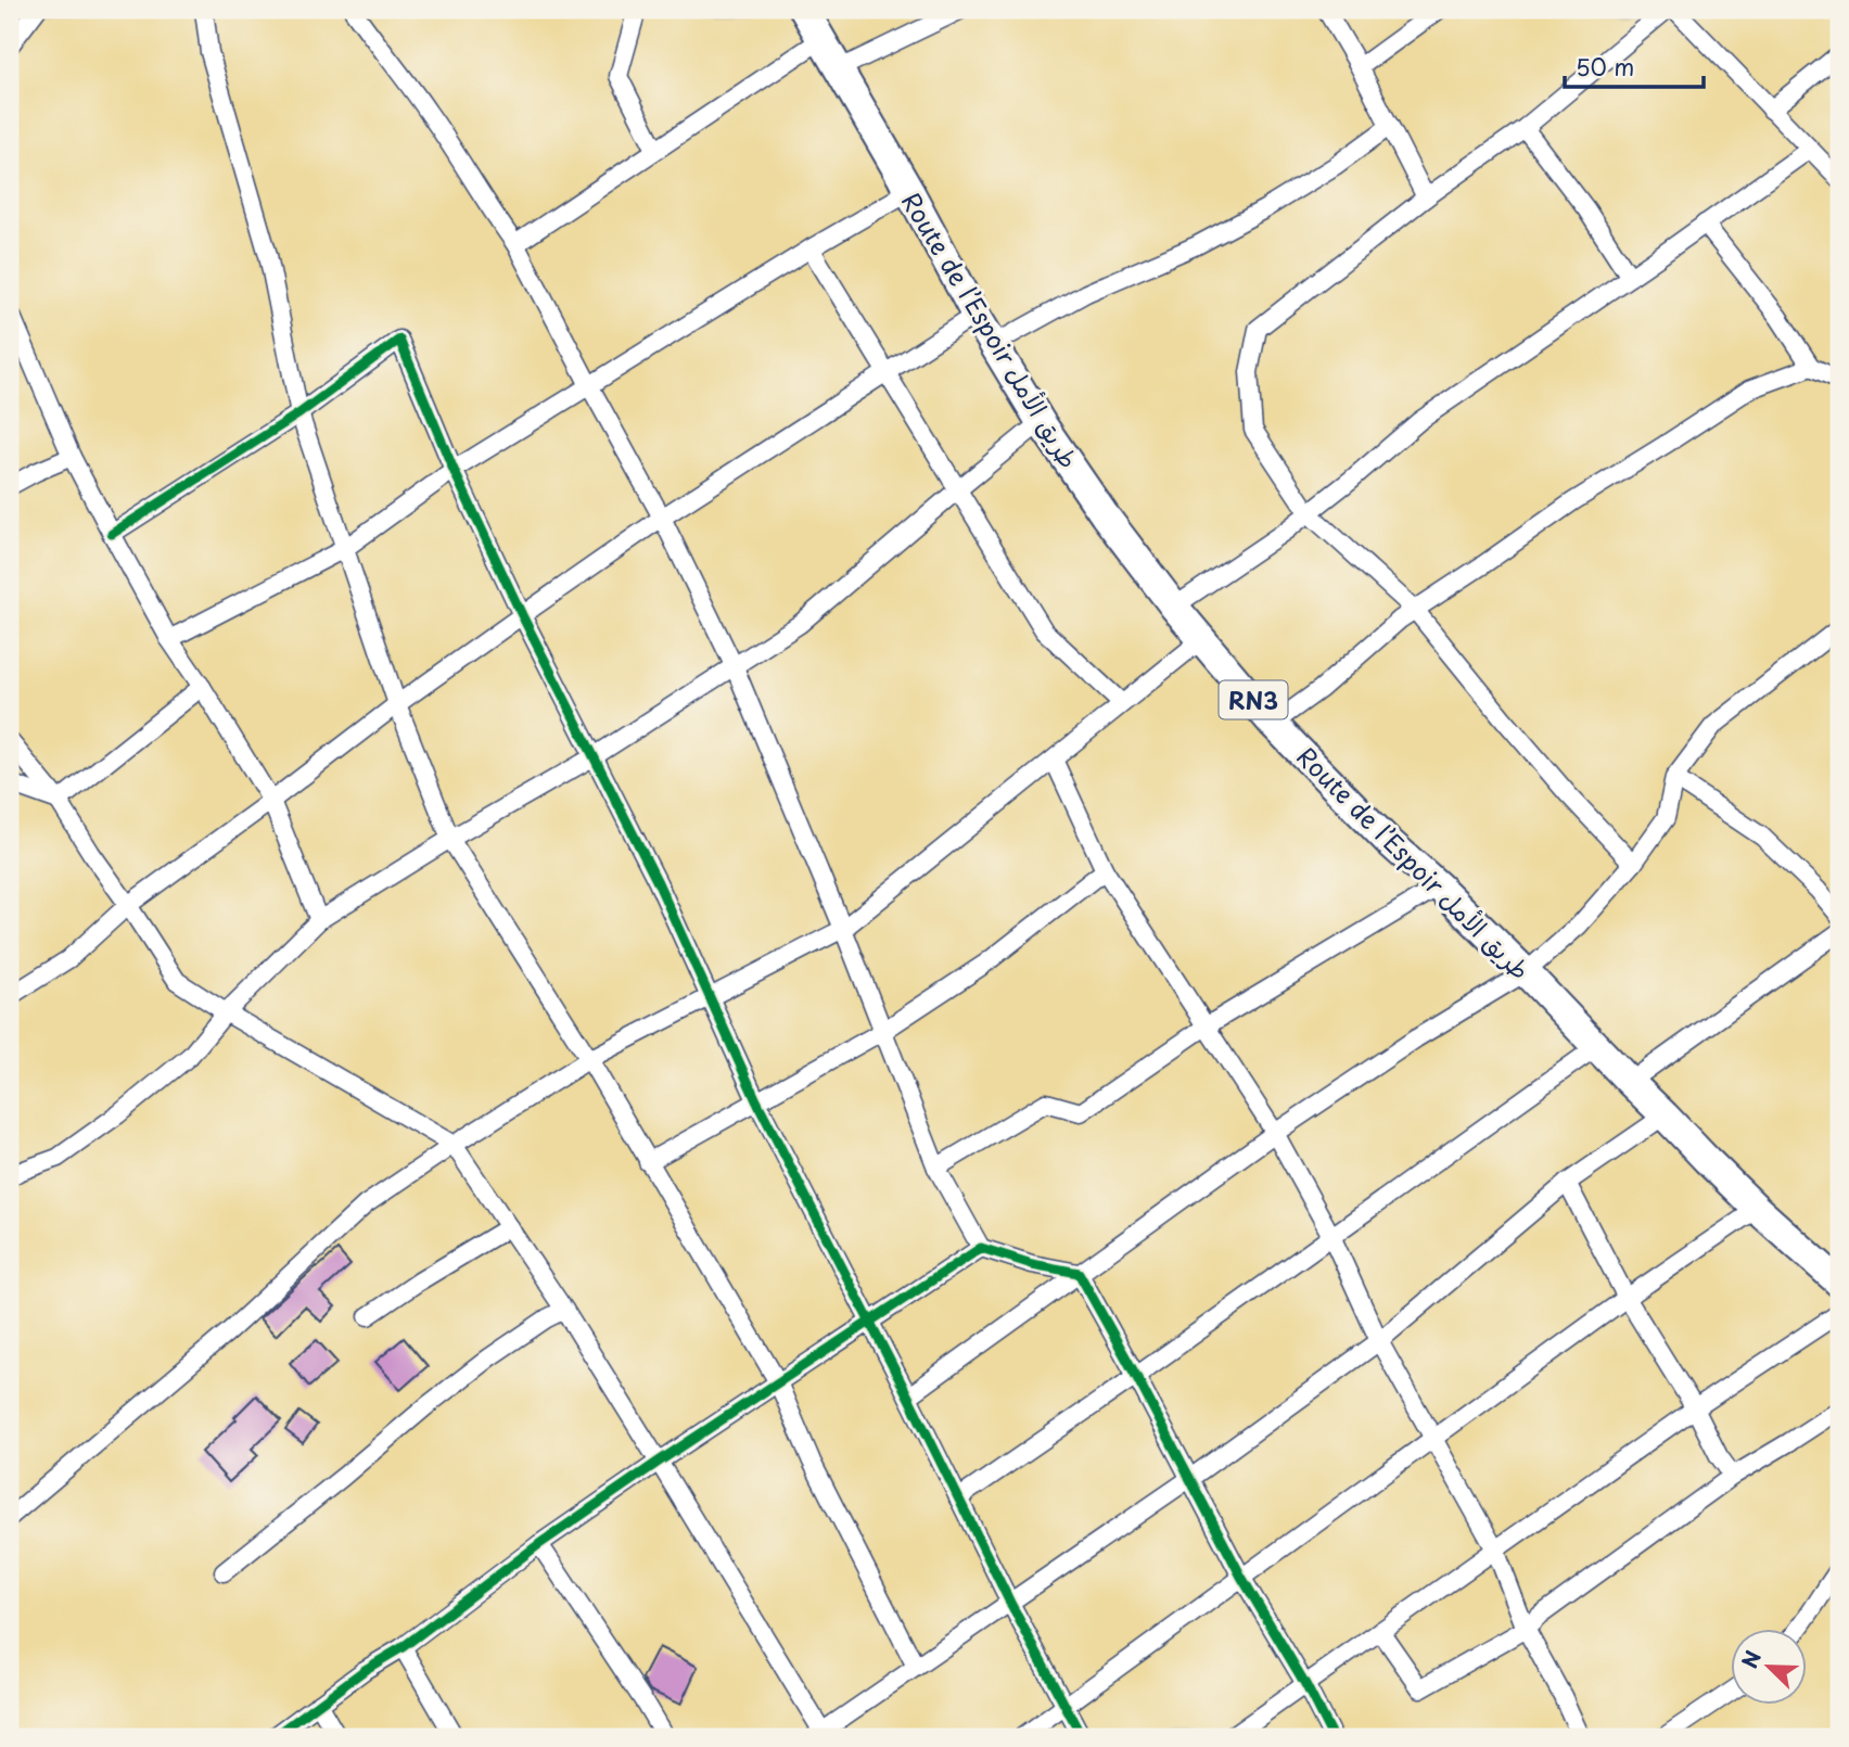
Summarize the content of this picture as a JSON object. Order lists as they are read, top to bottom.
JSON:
{
  "streets": {
    "highway": ["Route de l’Espoir طريق الأمل", "RN3"]
  },
  "scale_bar": "50 m",
  "north": "top left"
}
